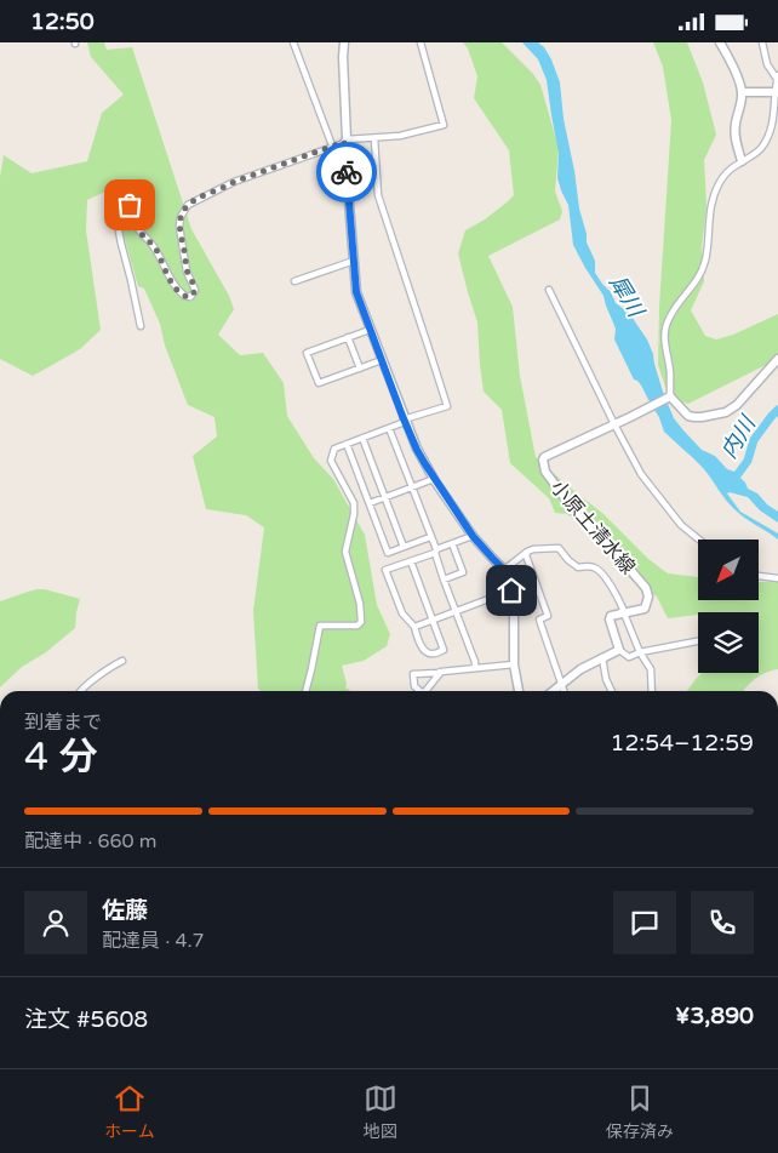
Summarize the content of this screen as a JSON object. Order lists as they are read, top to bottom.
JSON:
{
  "streets": {
    "main road": ["小原土清水線"]
  },
  "water": ["犀川", "内川"],
  "north": "bottom left",
  "page": {
    "status": "12:50",
    "heading": ["4 分", "到着まで", "12:54–12:59"],
    "panel": [
      "佐藤",
      "配達員 · 4.7",
      "注文 #5608",
      "¥3,890"
    ],
    "bar": "配達中 · 660 m",
    "tabs": ["ホーム", "地図", "保存済み"]
  }
}
